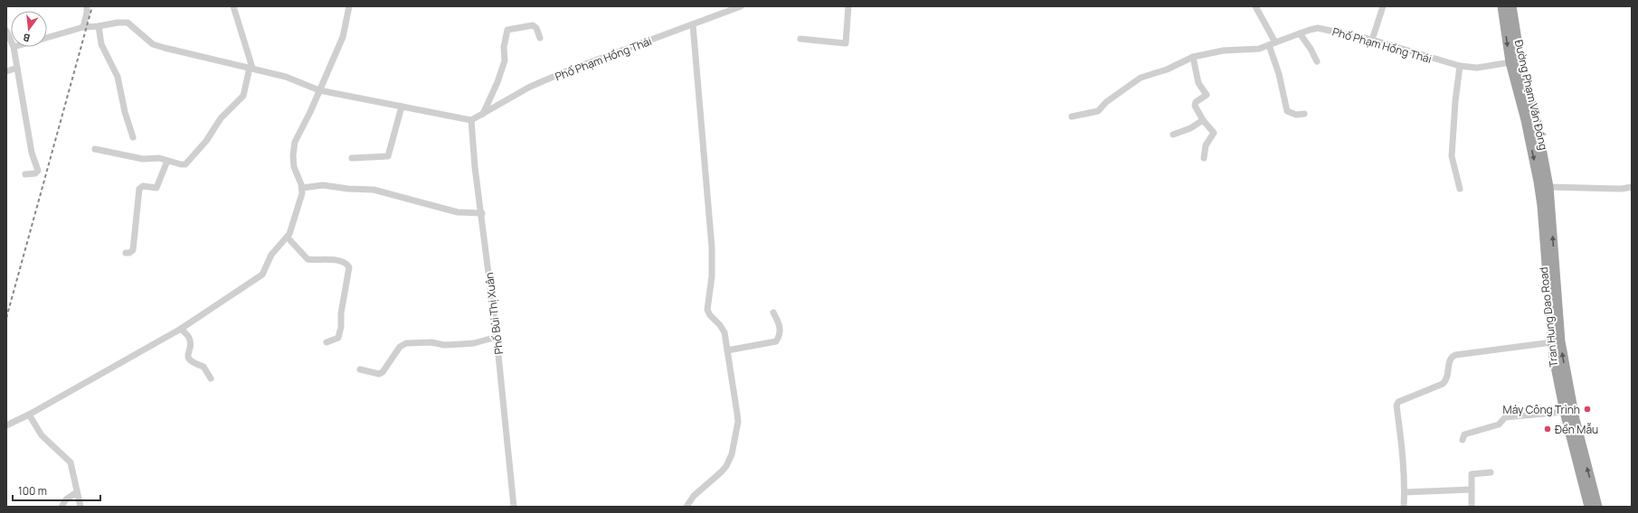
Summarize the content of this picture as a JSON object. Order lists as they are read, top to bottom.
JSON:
{
  "streets": {
    "highway": ["Đường Phạm Văn Đồng", "Tran Hung Dao Road"],
    "street": ["Phố Phạm Hồng Thái", "Phố Bùi Thị Xuân"]
  },
  "crossings": [
    ["Phố Phạm Hồng Thái", "Đường Phạm Văn Đồng"],
    ["Phố Phạm Hồng Thái", "Phố Bùi Thị Xuân"],
    ["Đường Phạm Văn Đồng", "Tran Hung Dao Road"]
  ],
  "places": ["Máy Công Trình", "Đền Mẫu"],
  "scale_bar": "100 m",
  "north": "bottom"
}
